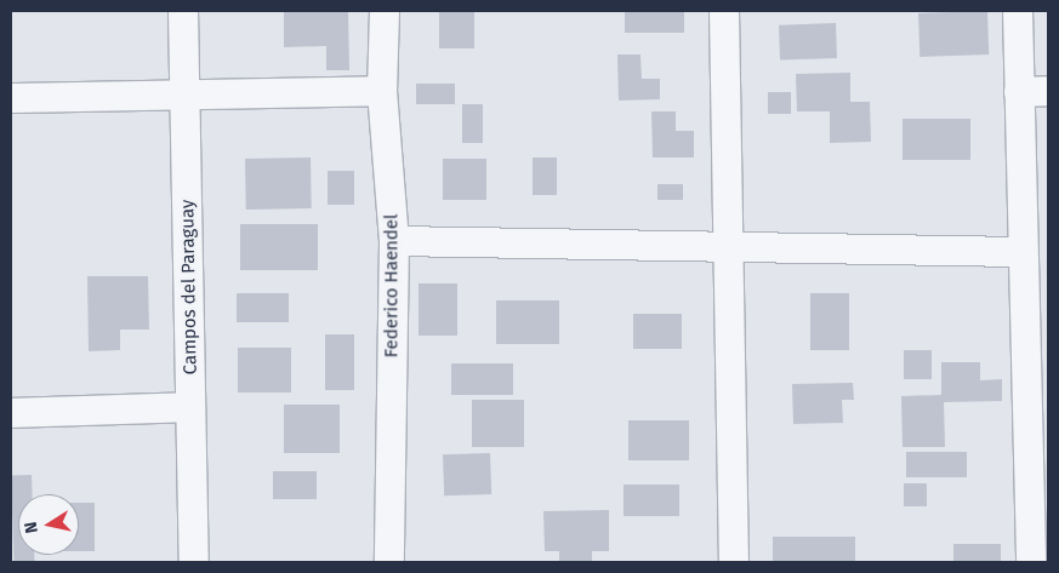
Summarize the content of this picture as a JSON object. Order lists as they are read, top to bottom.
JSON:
{
  "streets": {
    "street": ["Federico Haendel", "Campos del Paraguay"]
  },
  "north": "left"
}
